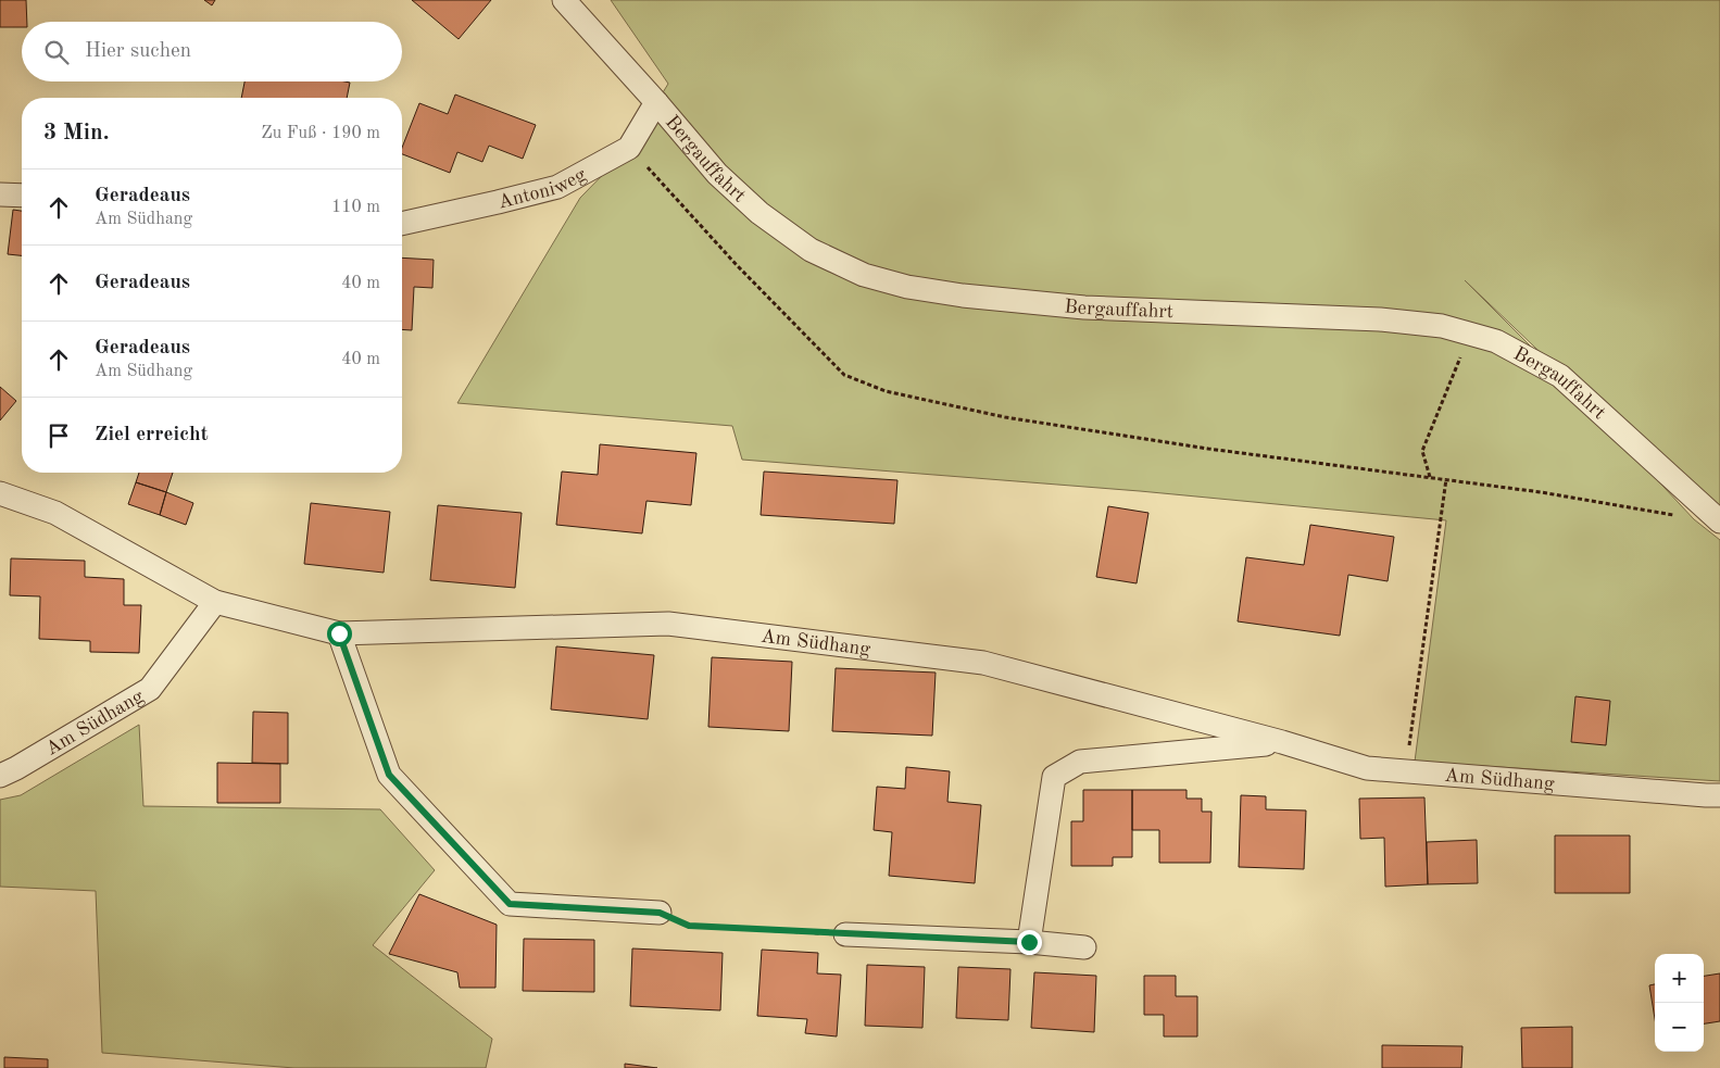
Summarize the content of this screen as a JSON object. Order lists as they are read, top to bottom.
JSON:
{
  "streets": {
    "street": ["Bergauffahrt", "Antoniweg", "Am Südhang"]
  },
  "page": {
    "search": "Hier suchen",
    "heading": ["3 Min.", "Zu Fuß · 190 m"],
    "list": [
      ["Geradeaus", "Am Südhang", "110 m"],
      ["Geradeaus", "40 m"],
      ["Geradeaus", "Am Südhang", "40 m"],
      "Ziel erreicht"
    ],
    "map_buttons": ["+", "−"]
  }
}
